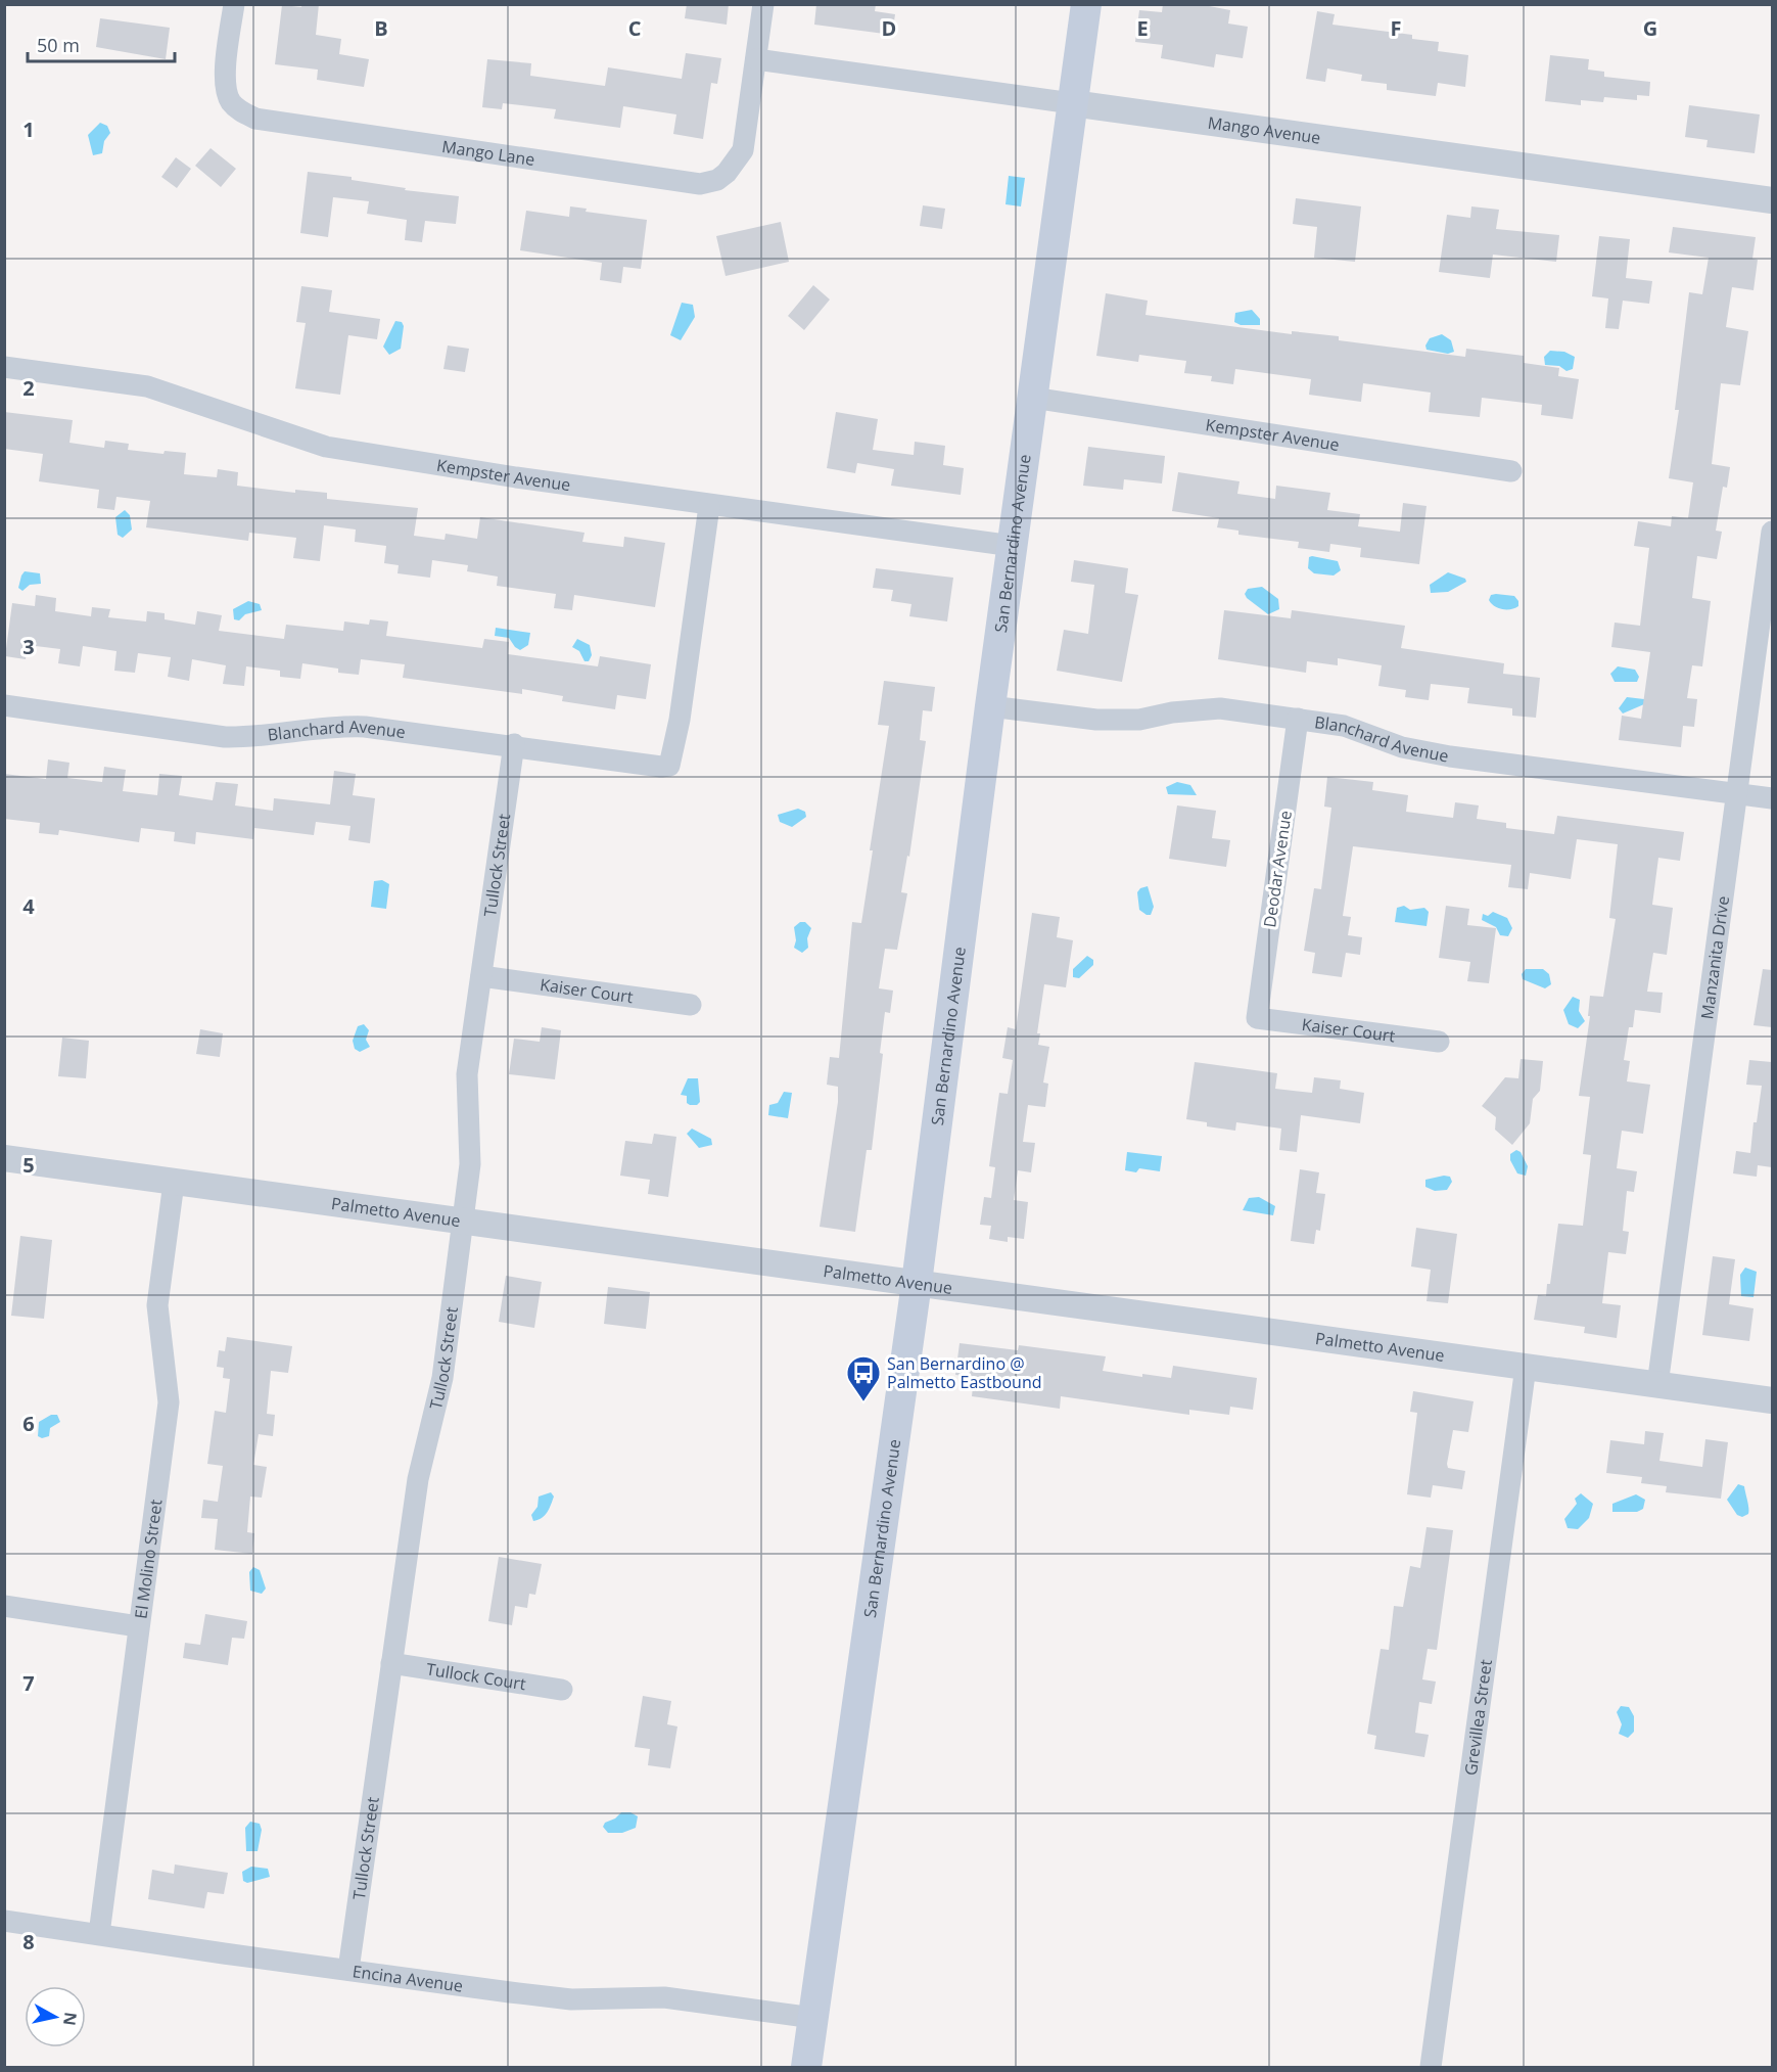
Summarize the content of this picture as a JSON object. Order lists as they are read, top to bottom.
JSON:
{
  "streets": {
    "main road": ["San Bernardino Avenue"],
    "street": [
      "Mango Avenue",
      "Mango Lane",
      "Kempster Avenue",
      "Blanchard Avenue",
      "Tullock Street",
      "Deodar Avenue",
      "Manzanita Drive",
      "Kaiser Court",
      "Palmetto Avenue",
      "El Molino Street",
      "Tullock Court",
      "Grevillea Street",
      "Encina Avenue"
    ]
  },
  "crossings": [
    ["Mango Avenue", "Mango Lane"],
    ["Mango Avenue", "San Bernardino Avenue"],
    ["Kempster Avenue", "San Bernardino Avenue"],
    ["Kempster Avenue", "Blanchard Avenue"],
    ["San Bernardino Avenue", "Blanchard Avenue"],
    ["San Bernardino Avenue", "Palmetto Avenue"],
    ["San Bernardino Avenue", "Encina Avenue"],
    ["Blanchard Avenue", "Tullock Street"],
    ["Blanchard Avenue", "Deodar Avenue"],
    ["Blanchard Avenue", "Manzanita Drive"],
    ["Tullock Street", "Kaiser Court"],
    ["Tullock Street", "Palmetto Avenue"],
    ["Tullock Street", "Tullock Court"],
    ["Tullock Street", "Encina Avenue"],
    ["Deodar Avenue", "Kaiser Court"],
    ["Manzanita Drive", "Palmetto Avenue"],
    ["Palmetto Avenue", "El Molino Street"],
    ["Palmetto Avenue", "Grevillea Street"],
    ["El Molino Street", "Encina Avenue"]
  ],
  "places": {
    "bus stop": ["San Bernardino @ Palmetto Eastbound"]
  },
  "scale_bar": "50 m",
  "north": "right",
  "grid": {
    "columns": [
      "B",
      "C",
      "D",
      "E",
      "F",
      "G"
    ],
    "rows": [
      "1",
      "2",
      "3",
      "4",
      "5",
      "6",
      "7",
      "8"
    ]
  }
}
